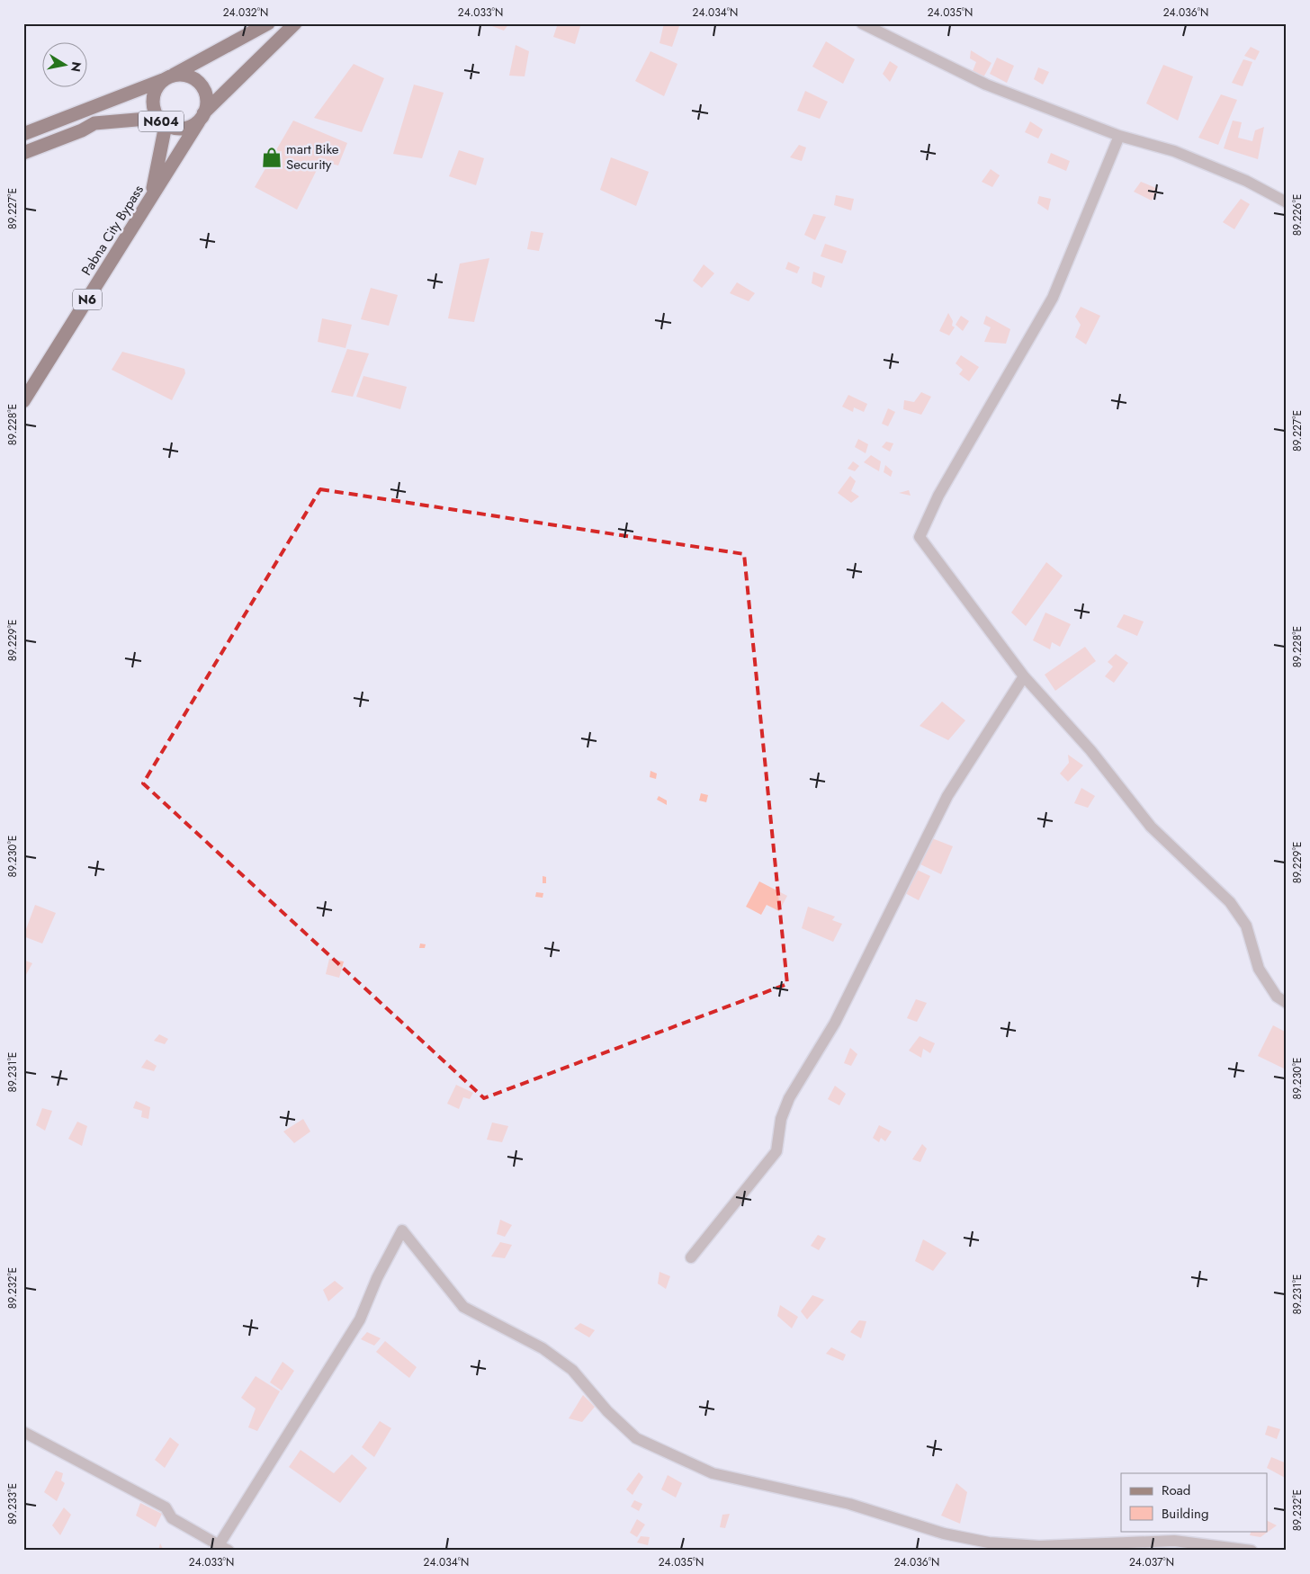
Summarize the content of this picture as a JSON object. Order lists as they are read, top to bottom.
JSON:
{
  "streets": {
    "highway": ["N604", "Pabna City Bypass", "N6"]
  },
  "crossings": [
    ["N604", "Pabna City Bypass"]
  ],
  "places": {
    "shop": ["mart Bike Security"]
  },
  "legend": ["Road", "Building"],
  "north": "right",
  "coordinates": [
    "24.032°N",
    "24.033°N",
    "24.034°N",
    "24.035°N",
    "24.036°N",
    "89.227°E",
    "89.226°E",
    "89.228°E",
    "89.229°E",
    "89.230°E",
    "89.231°E",
    "89.232°E",
    "89.233°E",
    "24.037°N"
  ]
}
